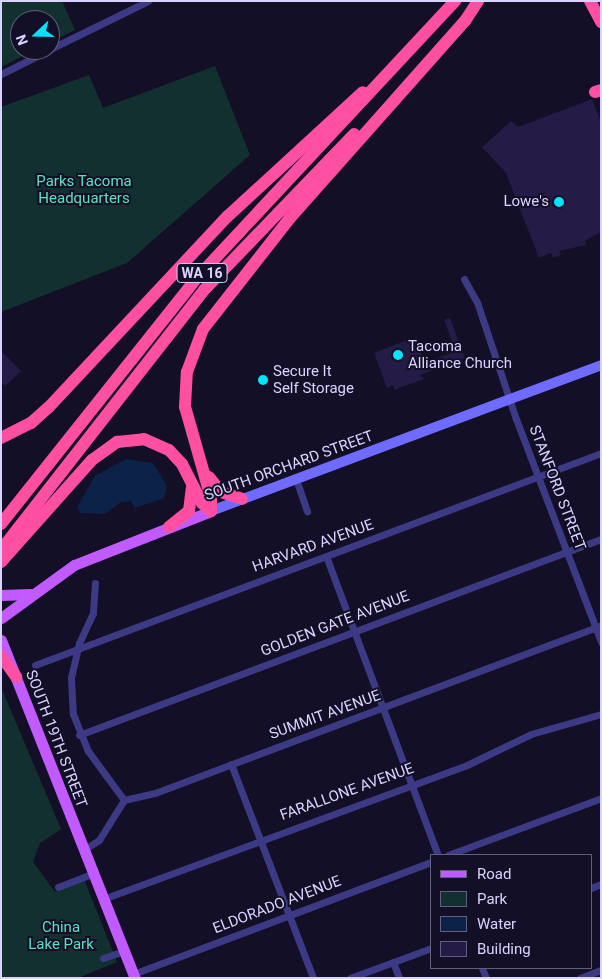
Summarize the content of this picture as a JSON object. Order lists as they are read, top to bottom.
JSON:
{
  "streets": {
    "highway": ["WA 16"],
    "main road": ["SOUTH ORCHARD STREET", "SOUTH 19TH STREET"],
    "street": [
      "STANFORD STREET",
      "HARVARD AVENUE",
      "GOLDEN GATE AVENUE",
      "SUMMIT AVENUE",
      "FARALLONE AVENUE",
      "ELDORADO AVENUE"
    ]
  },
  "crossings": [
    ["SOUTH ORCHARD STREET", "STANFORD STREET"],
    ["STANFORD STREET", "HARVARD AVENUE"],
    ["STANFORD STREET", "GOLDEN GATE AVENUE"],
    ["STANFORD STREET", "SUMMIT AVENUE"],
    ["SOUTH 19TH STREET", "FARALLONE AVENUE"],
    ["SOUTH 19TH STREET", "ELDORADO AVENUE"]
  ],
  "parks": ["Parks Tacoma Headquarters", "China Lake Park"],
  "places": ["Lowe's", "Tacoma Alliance Church", "Secure It Self Storage"],
  "legend": [
    "Road",
    "Park",
    "Water",
    "Building"
  ],
  "north": "left"
}
